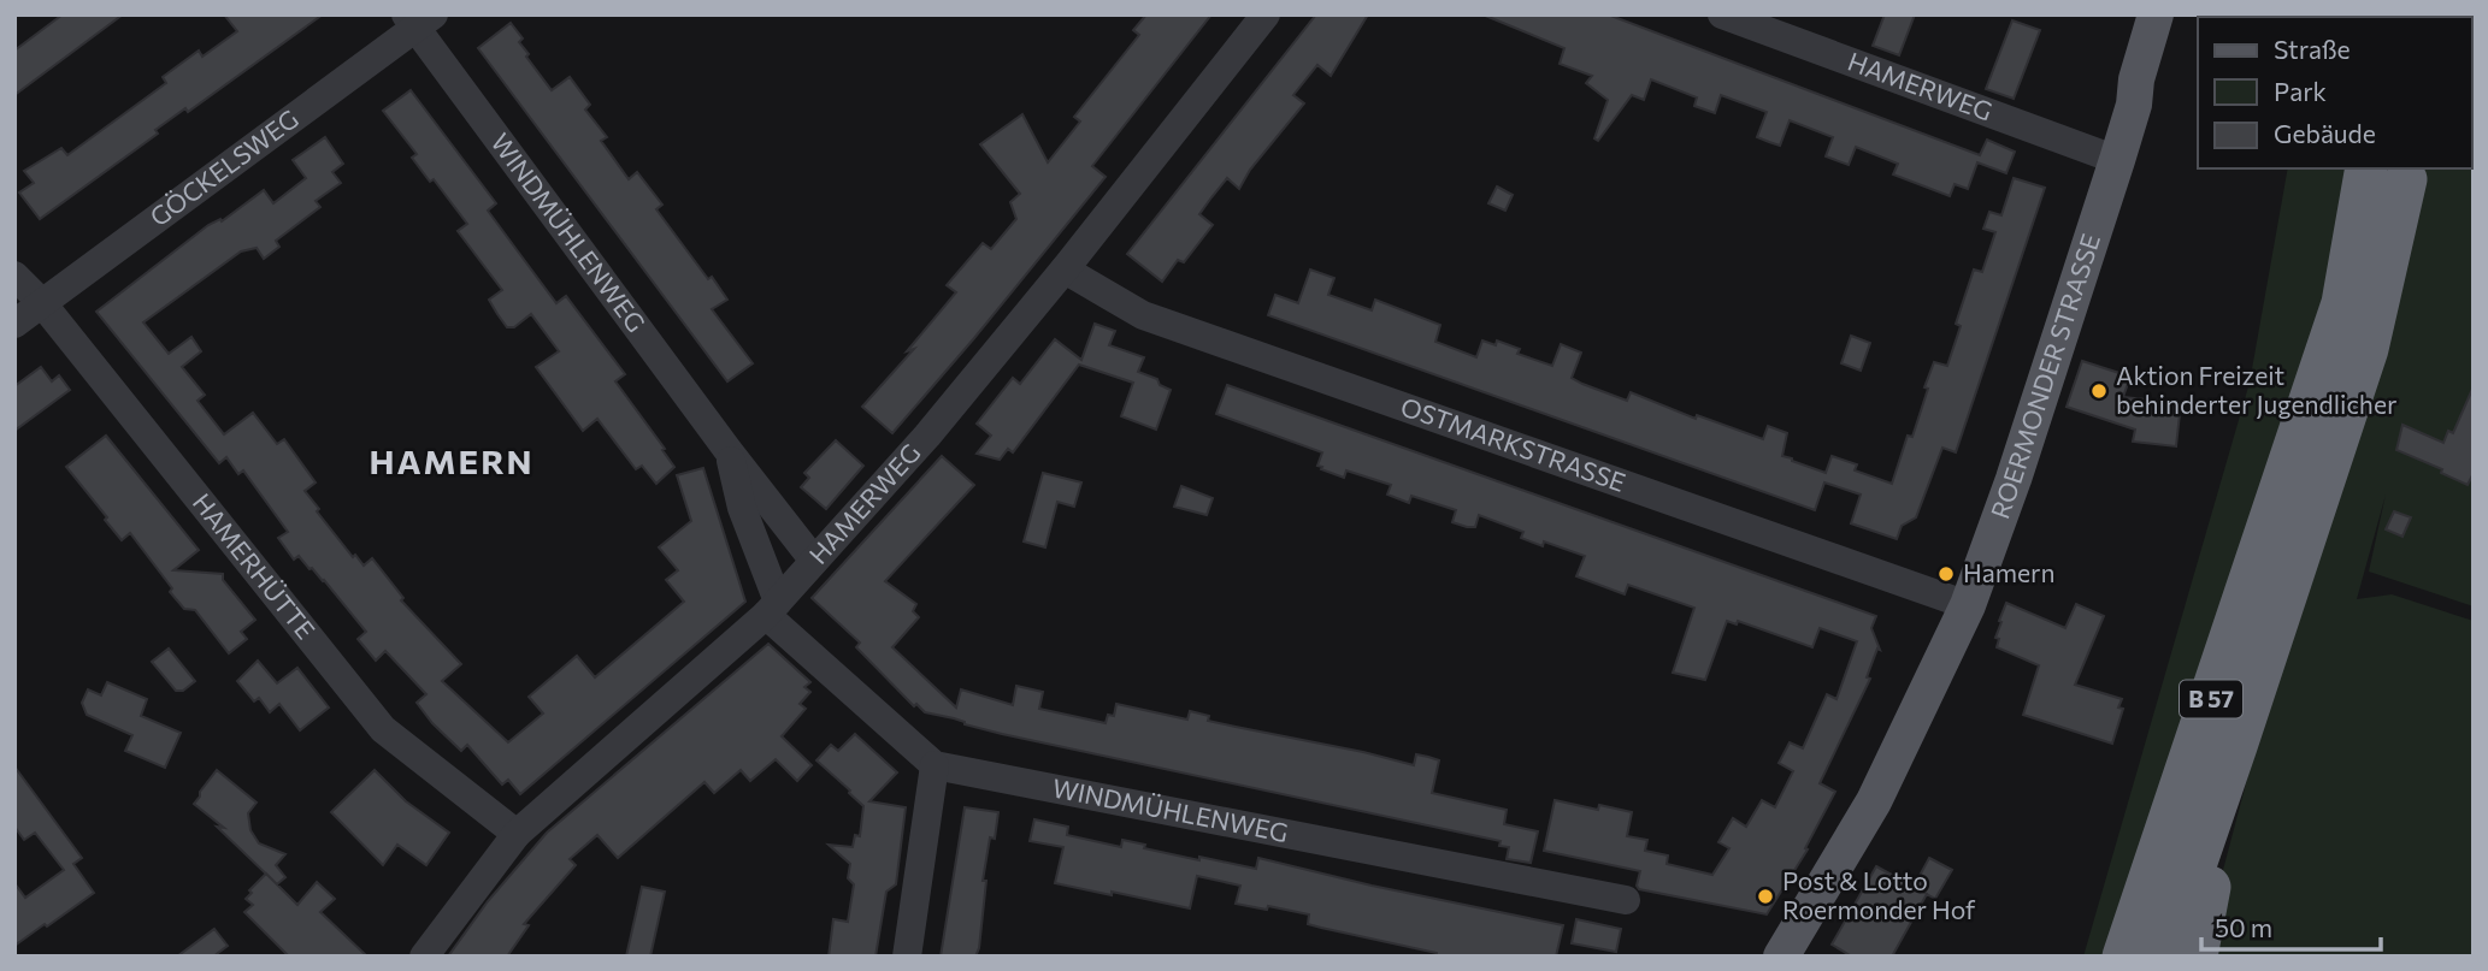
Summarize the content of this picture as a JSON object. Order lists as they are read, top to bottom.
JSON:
{
  "streets": {
    "highway": ["B 57"],
    "main road": ["ROERMONDER STRASSE"],
    "street": [
      "HAMERWEG",
      "GÖCKELSWEG",
      "WINDMÜHLENWEG",
      "OSTMARKSTRASSE",
      "HAMERHÜTTE"
    ]
  },
  "crossings": [
    ["HAMERWEG", "WINDMÜHLENWEG"],
    ["HAMERWEG", "ROERMONDER STRASSE"],
    ["HAMERWEG", "OSTMARKSTRASSE"],
    ["HAMERWEG", "HAMERHÜTTE"],
    ["GÖCKELSWEG", "WINDMÜHLENWEG"],
    ["GÖCKELSWEG", "HAMERHÜTTE"],
    ["ROERMONDER STRASSE", "OSTMARKSTRASSE"]
  ],
  "districts": ["HAMERN"],
  "places": ["Aktion Freizeit behinderter Jugendlicher", "Hamern", "Post & Lotto Roermonder Hof"],
  "legend": ["Straße", "Park", "Gebäude"],
  "scale_bar": "50 m"
}
